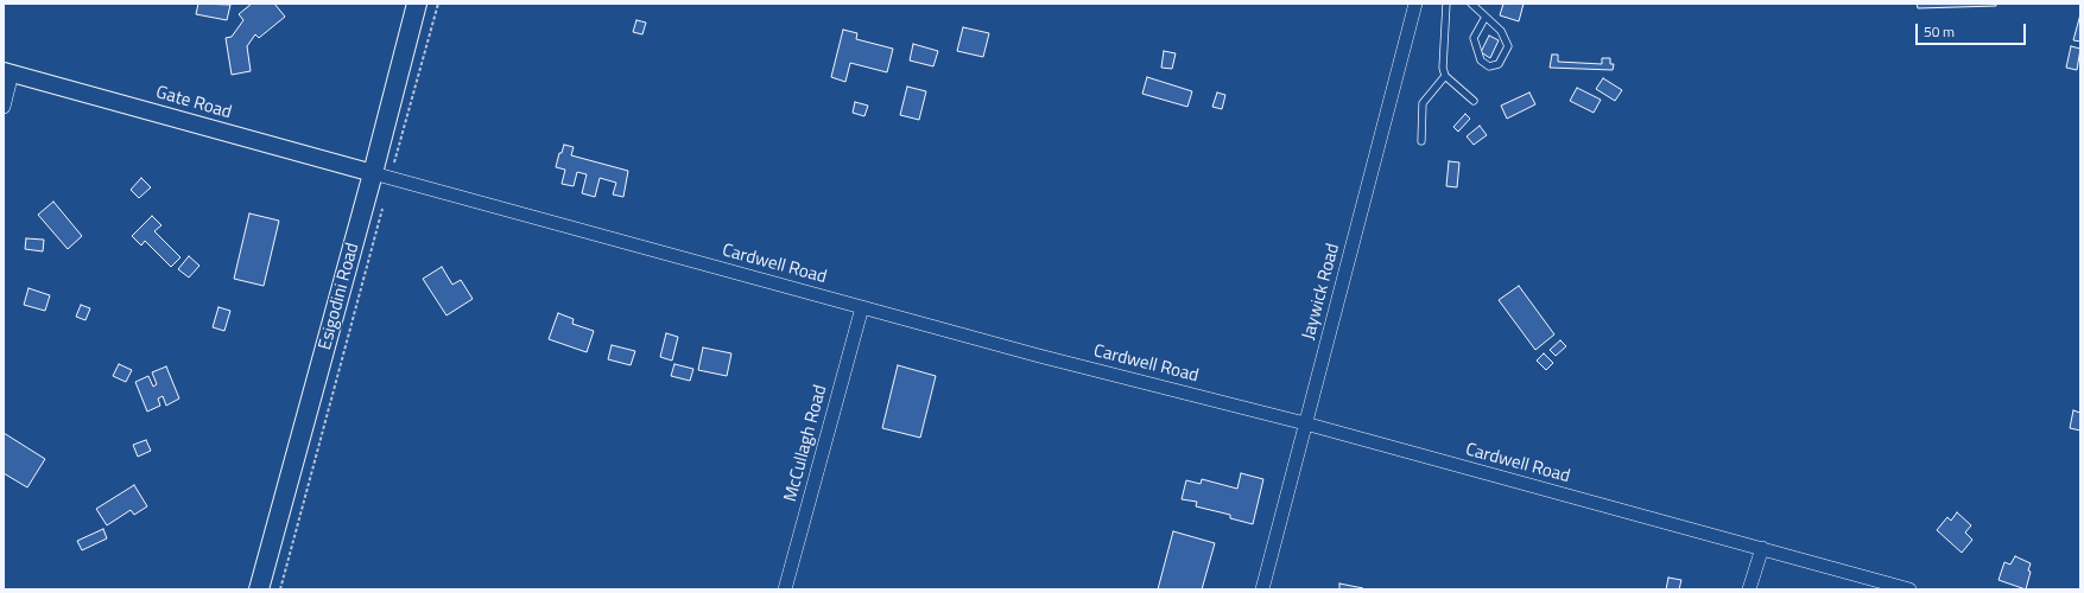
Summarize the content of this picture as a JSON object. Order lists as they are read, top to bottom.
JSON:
{
  "streets": {
    "main road": ["Esigodini Road"],
    "street": [
      "Gate Road",
      "Cardwell Road",
      "Jaywick Road",
      "McCullagh Road"
    ]
  },
  "crossings": [
    ["Gate Road", "Cardwell Road"],
    ["Gate Road", "Esigodini Road"],
    ["Cardwell Road", "Jaywick Road"],
    ["Cardwell Road", "Esigodini Road"],
    ["Cardwell Road", "McCullagh Road"]
  ],
  "scale_bar": "50 m"
}
